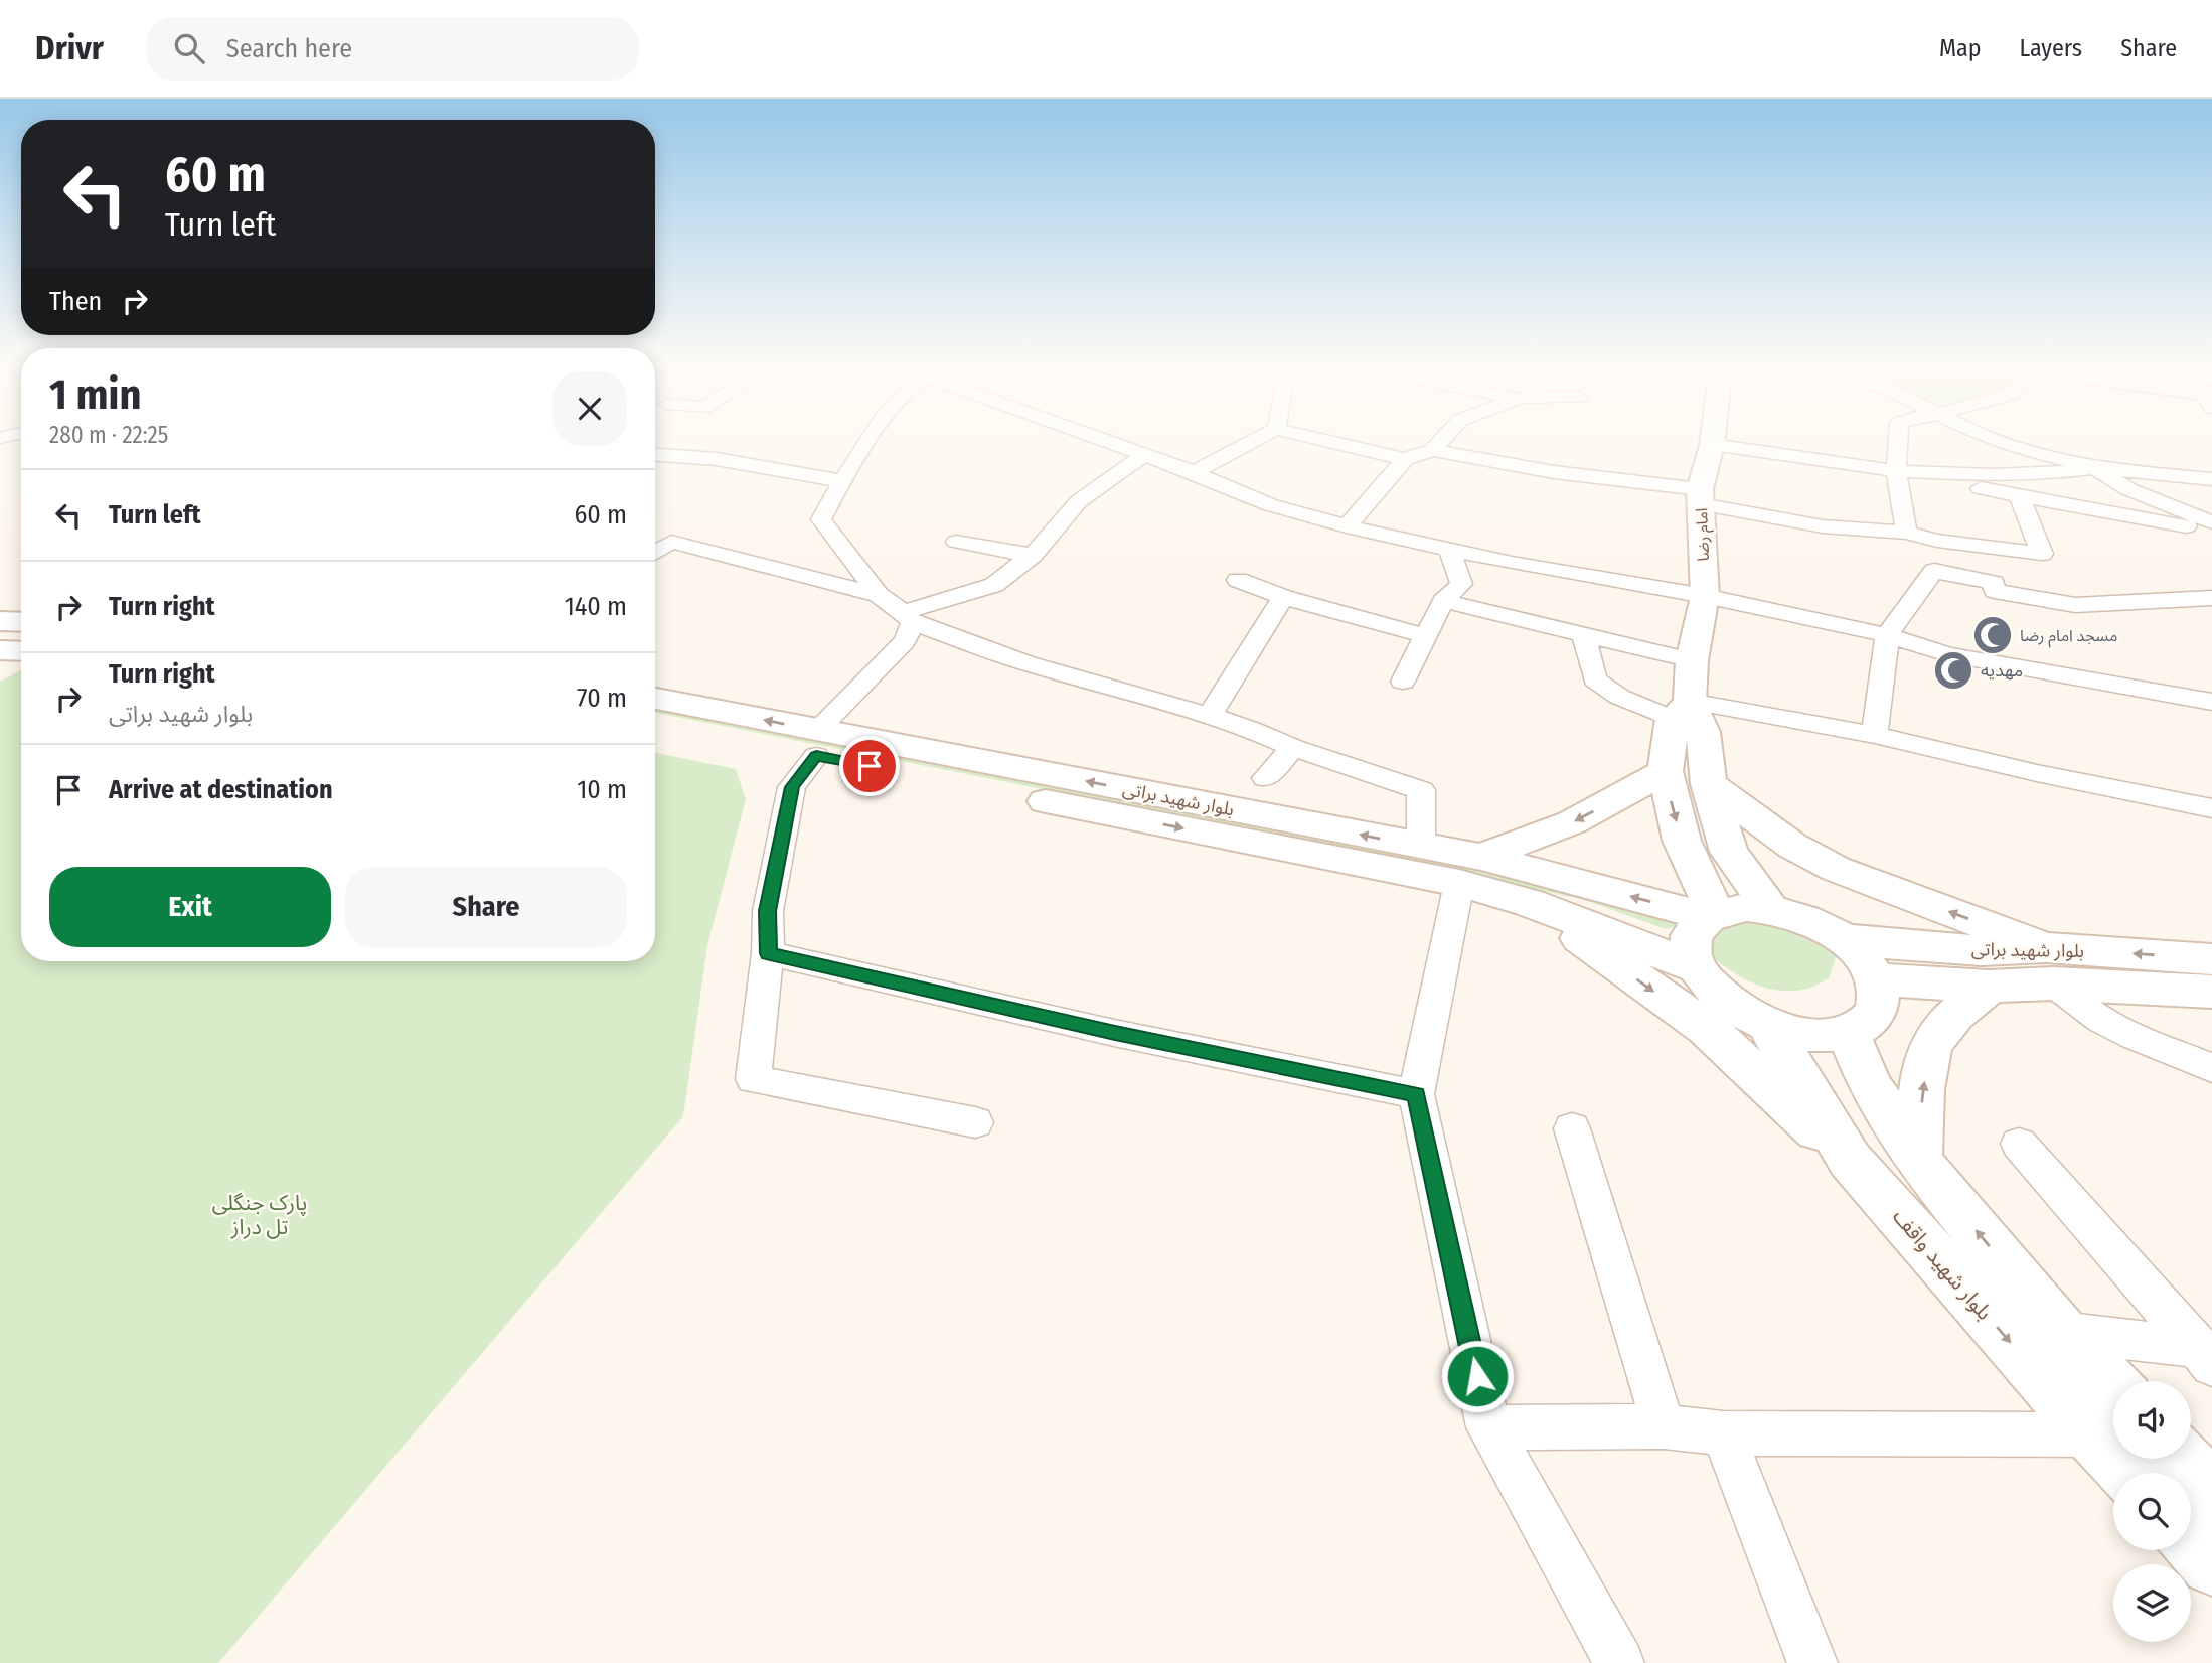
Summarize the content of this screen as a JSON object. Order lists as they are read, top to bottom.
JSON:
{
  "streets": {
    "main road": ["امام رضا", "بلوار شهید براتی", "بلوار شهید واقف"]
  },
  "crossings": [
    ["امام رضا", "بلوار شهید براتی"],
    ["امام رضا", "بلوار شهید واقف"],
    ["بلوار شهید براتی", "بلوار شهید واقف"]
  ],
  "parks": ["پارک جنگلی تل دراز"],
  "places": {
    "mosque": ["مسجد امام رضا", "مهدیه"]
  },
  "page": {
    "header": "Drivr",
    "search": "Search here",
    "nav": ["Map", "Layers", "Share"],
    "turn": ["60 m", "Turn left"],
    "then": "Then",
    "heading": ["1 min", "280 m · 22:25"],
    "list": [
      {
        "name": "Turn left",
        "value": "60 m"
      },
      {
        "name": "Turn right",
        "value": "140 m"
      },
      {
        "name": "Turn right",
        "note": "بلوار شهید براتی",
        "value": "70 m"
      },
      {
        "name": "Arrive at destination",
        "value": "10 m"
      }
    ],
    "buttons": ["Exit", "Share"]
  }
}
